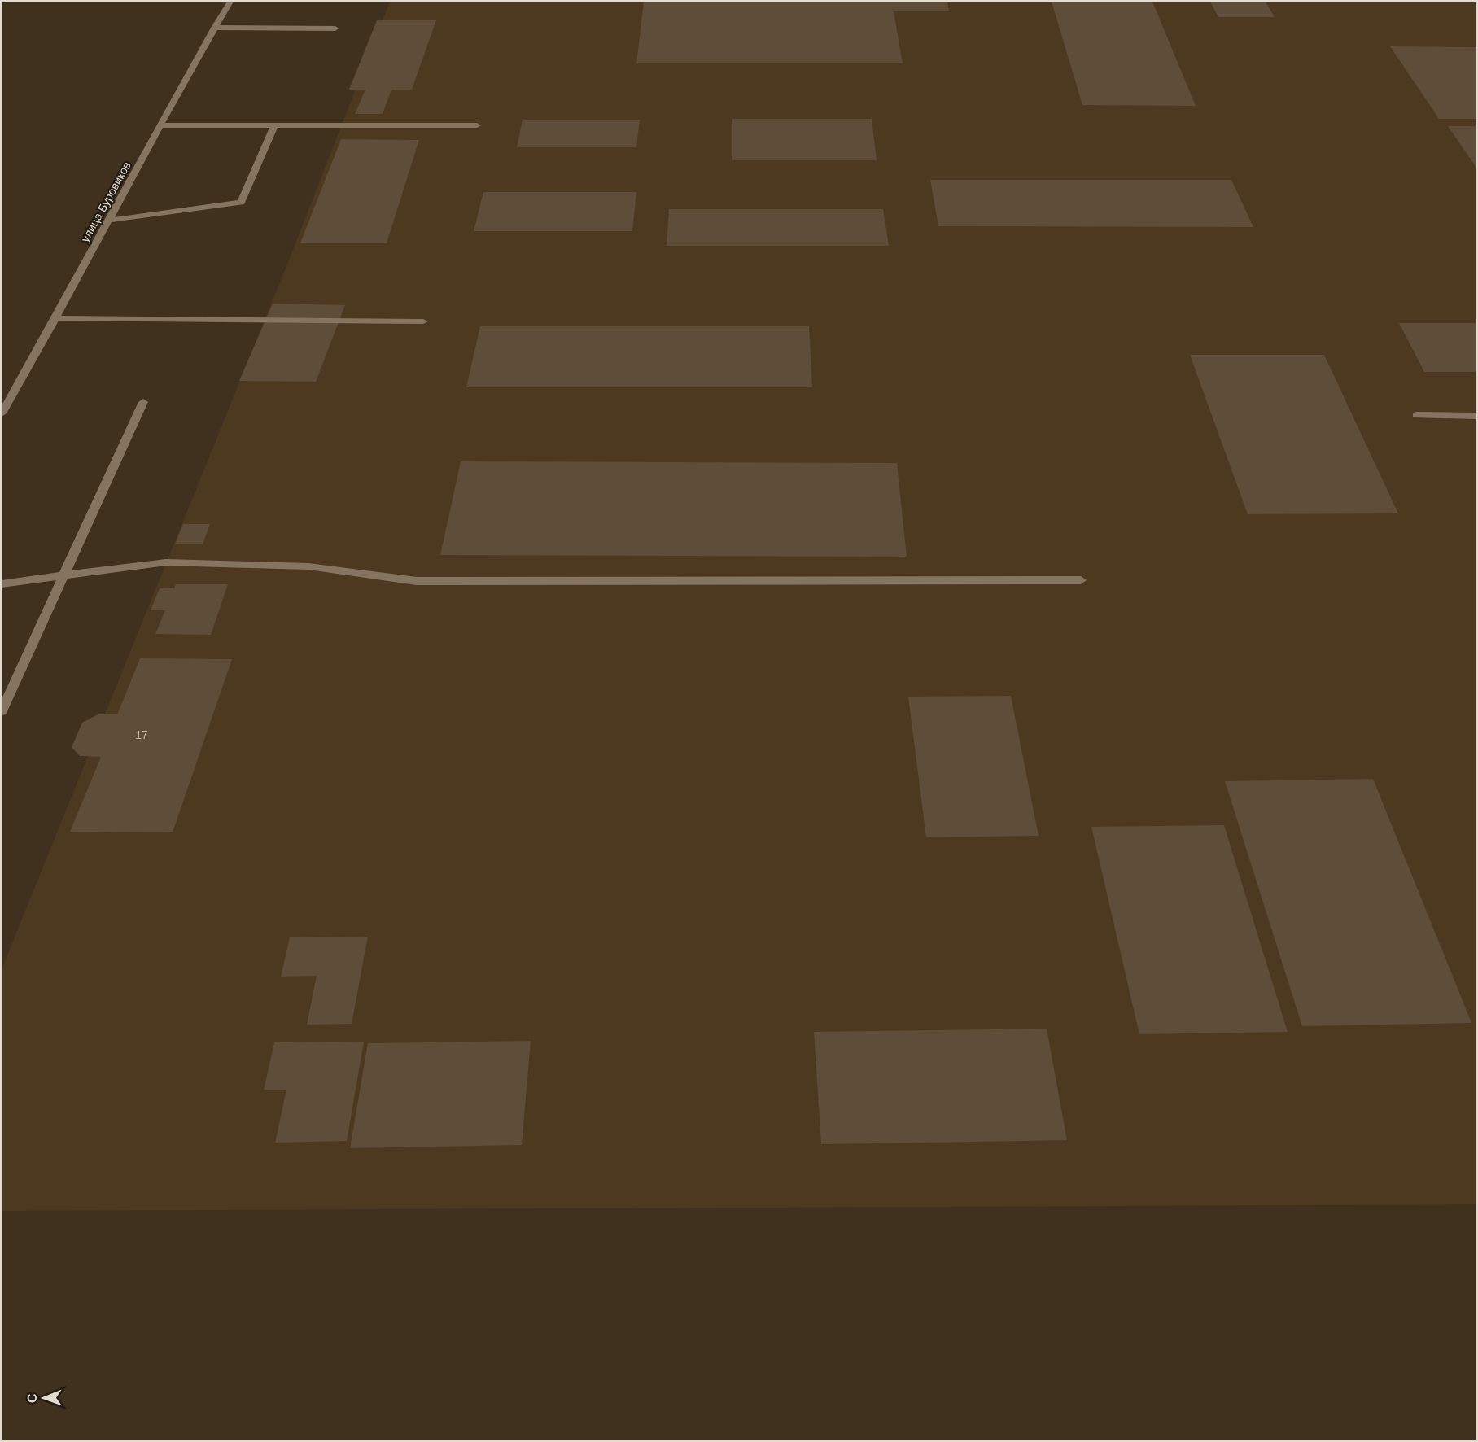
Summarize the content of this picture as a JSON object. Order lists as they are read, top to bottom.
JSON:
{
  "streets": {
    "street": ["улица Буровиков"]
  },
  "house_numbers": ["17"],
  "north": "left"
}
